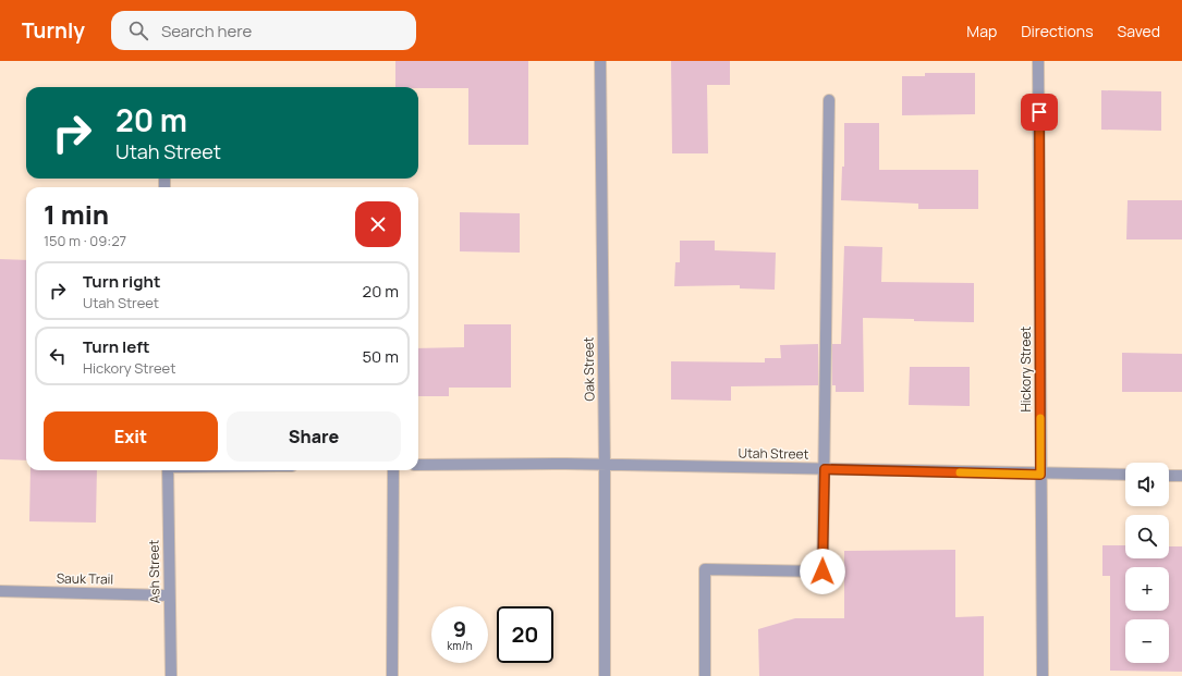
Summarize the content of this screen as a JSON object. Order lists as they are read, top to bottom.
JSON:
{
  "streets": {
    "street": [
      "Oak Street",
      "Hickory Street",
      "Utah Street",
      "Ash Street",
      "Sauk Trail"
    ]
  },
  "crossings": [
    ["Oak Street", "Utah Street"],
    ["Hickory Street", "Utah Street"],
    ["Ash Street", "Sauk Trail"]
  ],
  "page": {
    "header": "Turnly",
    "search": "Search here",
    "nav": ["Map", "Directions", "Saved"],
    "turn": ["20 m", "Utah Street"],
    "heading": ["1 min", "150 m · 09:27"],
    "list": [
      {
        "name": "Turn right",
        "note": "Utah Street",
        "value": "20 m"
      },
      {
        "name": "Turn left",
        "note": "Hickory Street",
        "value": "50 m"
      }
    ],
    "buttons": ["Exit", "Share"],
    "map_buttons": ["+", "−"],
    "speed": "9 km/h",
    "limit": "20"
  }
}
